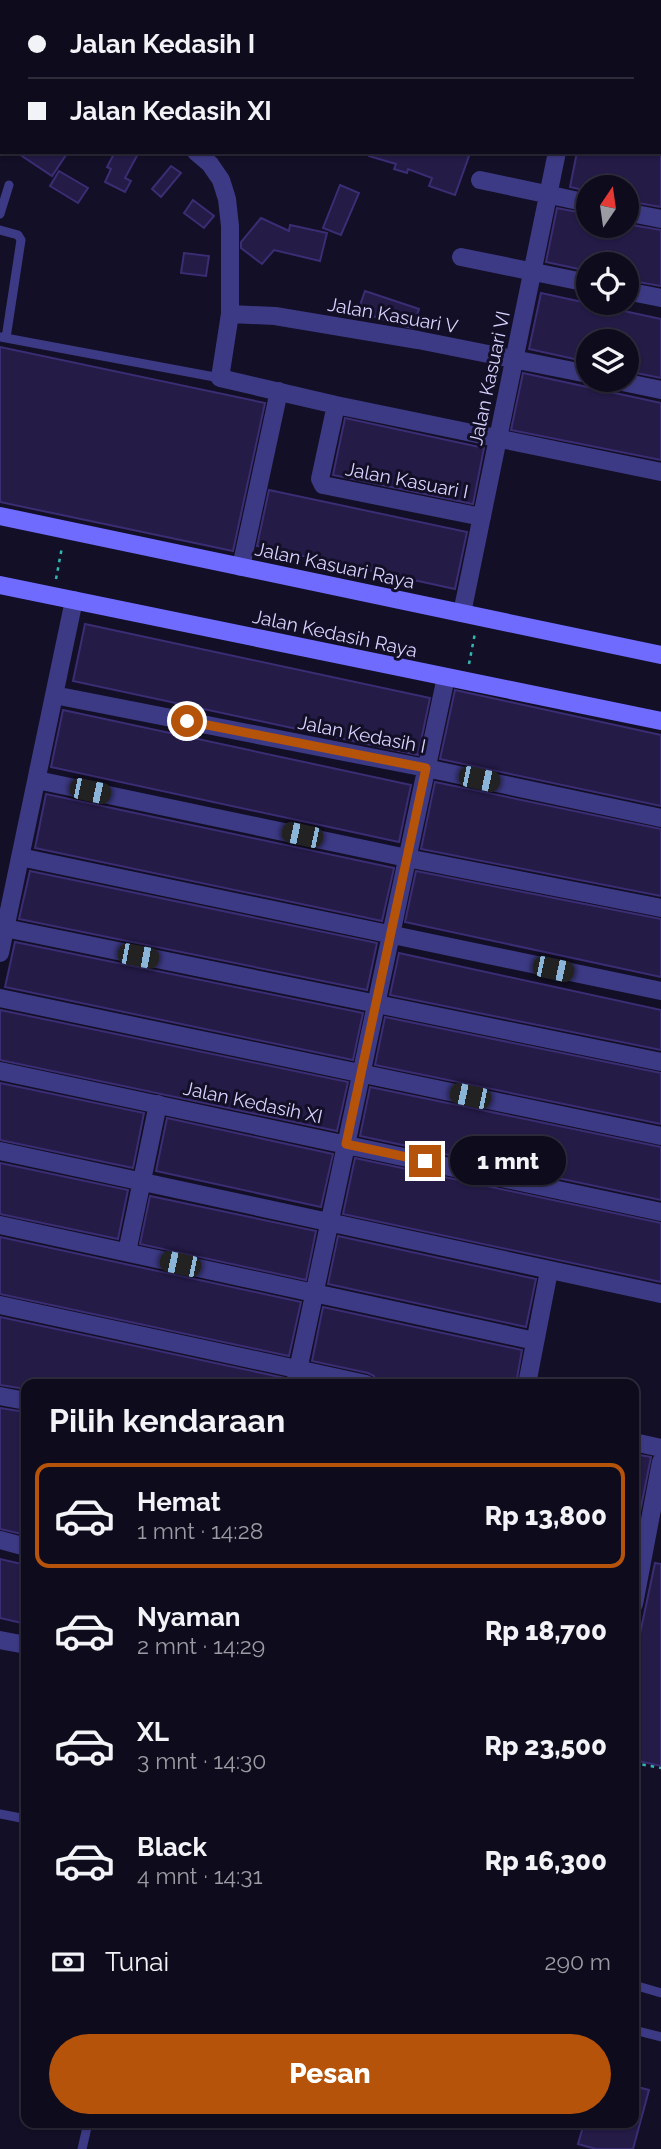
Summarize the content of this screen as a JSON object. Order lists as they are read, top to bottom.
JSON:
{
  "streets": {
    "main road": ["Jalan Kasuari Raya", "Jalan Kedasih Raya"],
    "street": [
      "Jalan Kasuari V",
      "Jalan Kasuari VI",
      "Jalan Kasuari I",
      "Jalan Kedasih I",
      "Jalan Kedasih XI"
    ]
  },
  "crossings": [
    ["Jalan Kasuari V", "Jalan Kasuari VI"],
    ["Jalan Kasuari VI", "Jalan Kasuari I"],
    ["Jalan Kasuari VI", "Jalan Kasuari Raya"]
  ],
  "north": "top",
  "page": {
    "banner": ["Jalan Kedasih I", "Jalan Kedasih XI"],
    "bubble": "1 mnt",
    "heading": "Pilih kendaraan",
    "list": [
      {
        "name": "Hemat",
        "note": "1 mnt · 14:28",
        "value": "Rp 13,800"
      },
      {
        "name": "Nyaman",
        "note": "2 mnt · 14:29",
        "value": "Rp 18,700"
      },
      {
        "name": "XL",
        "note": "3 mnt · 14:30",
        "value": "Rp 23,500"
      },
      {
        "name": "Black",
        "note": "4 mnt · 14:31",
        "value": "Rp 16,300"
      }
    ],
    "pay": ["Tunai", "290 m"],
    "buttons": "Pesan"
  }
}
